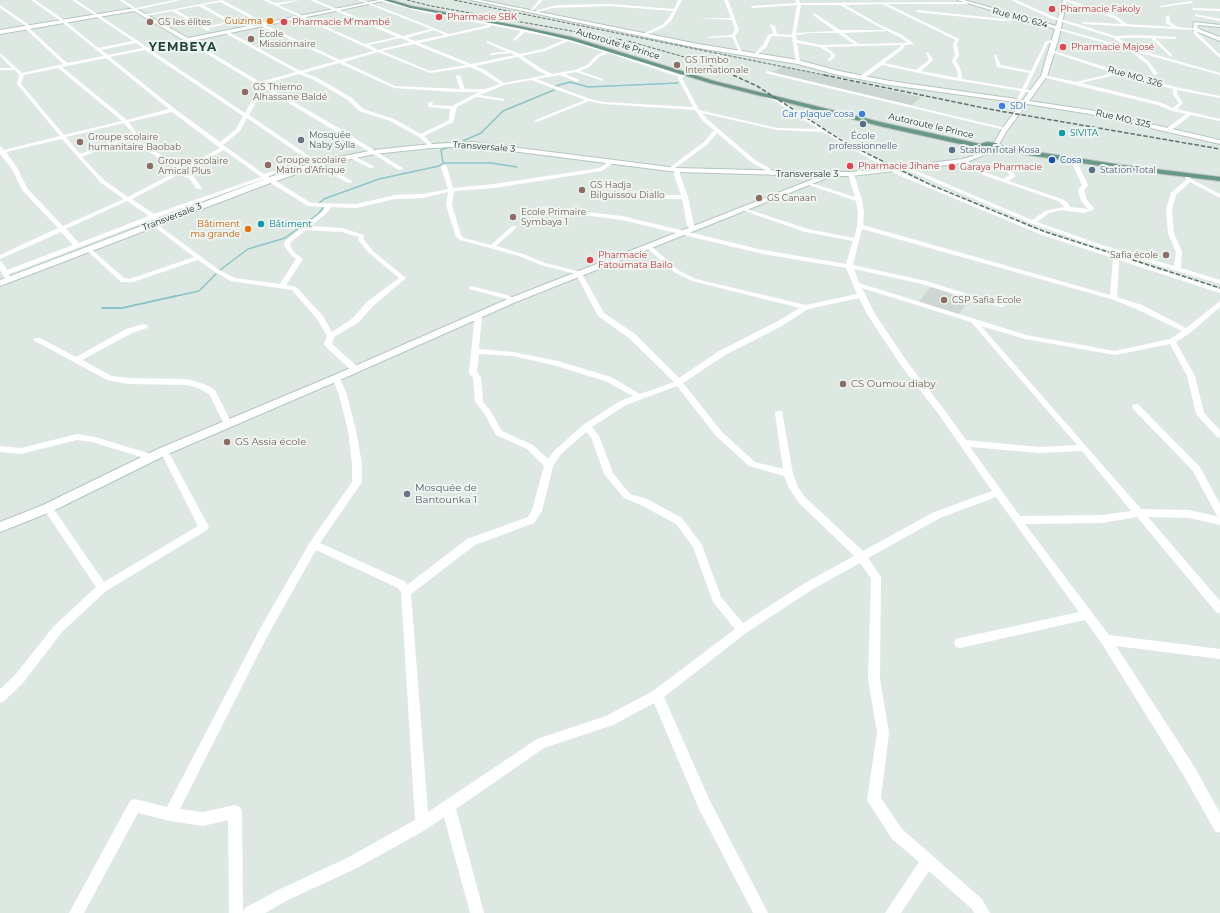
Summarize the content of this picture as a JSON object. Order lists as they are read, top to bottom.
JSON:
{
  "streets": {
    "main road": ["Autoroute le Prince"],
    "street": [
      "Rue MO. 624",
      "Rue MO. 326",
      "Rue MO. 325",
      "Transversale 3"
    ]
  },
  "crossings": [
    ["Autoroute le Prince", "Transversale 3"]
  ],
  "districts": ["YEMBEYA"],
  "places": [
    "Pharmacie Fakoly",
    "Pharmacie SBK",
    "Guizima",
    "GS les élites",
    "Pharmacie M'mambé",
    "Ecole Missionnaire",
    "Pharmacie Majosé",
    "GS Timbo Internationale",
    "GS Thierno Alhassane Baldé",
    "SDI",
    "Car plaque cosa",
    "École professionnelle",
    "SIVITA",
    "Mosquée Naby Sylla",
    "Groupe scolaire humanitaire Baobab",
    "Station Total Kosa",
    "Cosa",
    "Groupe scolaire Matin d'Afrique",
    "Groupe scolaire Amical Plus",
    "Pharmacie Jihane",
    "Garaya Pharmacie",
    "Station Total",
    "GS Hadja Bilguissou Diallo",
    "GS Canaan",
    "Ecole Primaire Symbaya 1",
    "Bâtiment",
    "Bâtiment ma grande",
    "Safia école",
    "Pharmacie Fatoumata Bailo",
    "CSP Safia Ecole",
    "CS Oumou diaby",
    "GS Assia école",
    "Mosquée de Bantounka 1"
  ]
}
